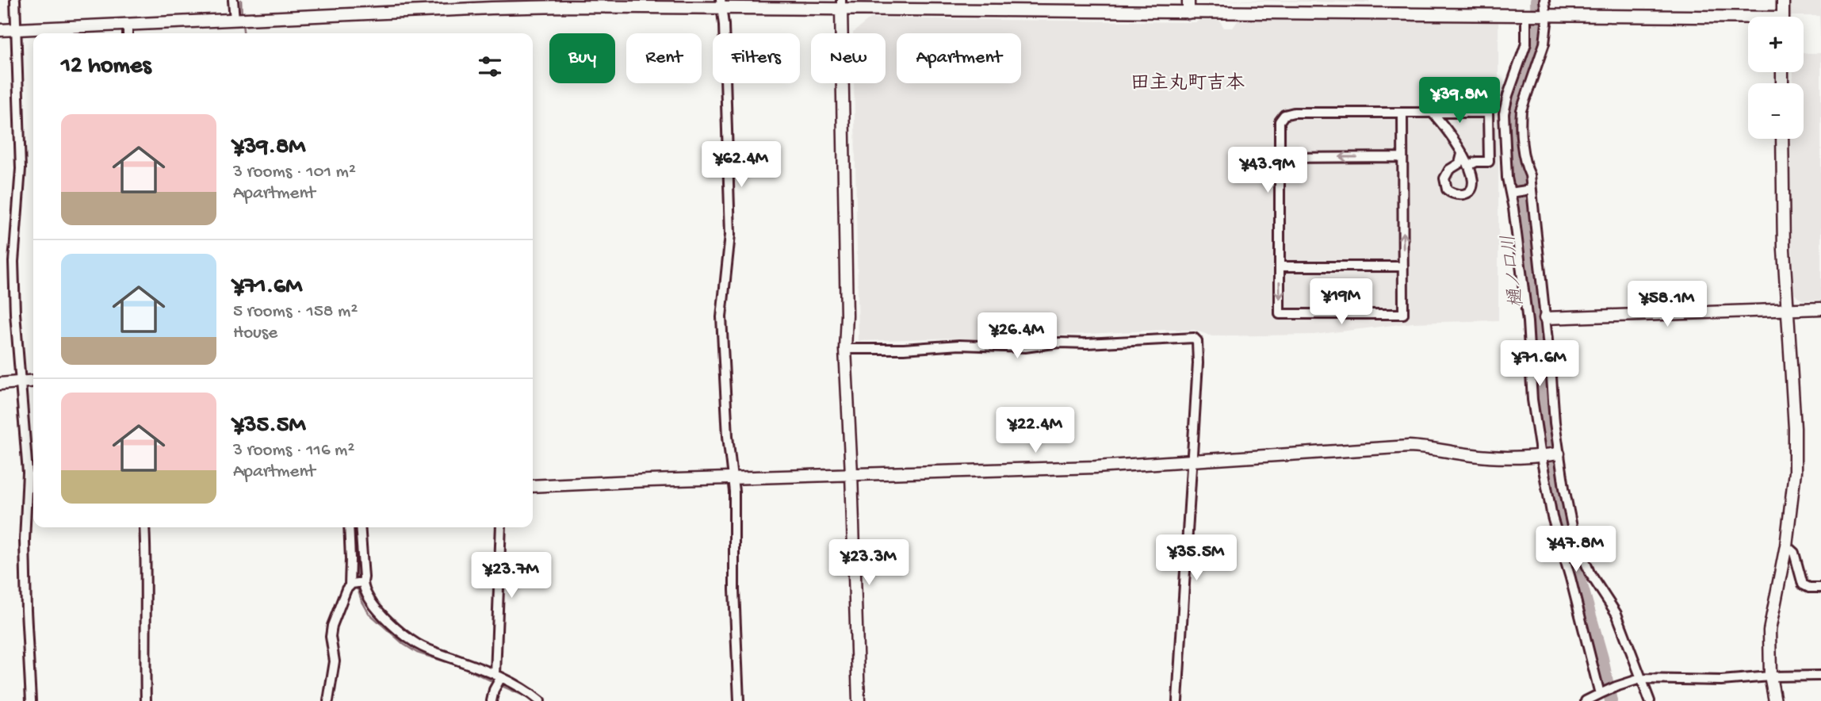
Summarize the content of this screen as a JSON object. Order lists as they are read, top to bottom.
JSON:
{
  "districts": ["田主丸町吉本"],
  "water": ["樋ノ口川"],
  "page": {
    "map_buttons": ["+", "−"],
    "chip": [
      "Buy",
      "Rent",
      "Filters",
      "New",
      "Apartment"
    ],
    "heading": "12 homes",
    "price": [
      "¥39.8M",
      "¥62.4M",
      "¥43.9M",
      "¥19M",
      "¥58.1M",
      "¥26.4M",
      "¥71.6M",
      "¥22.4M",
      "¥47.8M",
      "¥35.5M",
      "¥23.3M",
      "¥23.7M"
    ],
    "list": [
      {
        "name": "¥39.8M",
        "note": "3 rooms · 101 m² · Apartment"
      },
      {
        "name": "¥71.6M",
        "note": "5 rooms · 158 m² · House"
      },
      {
        "name": "¥35.5M",
        "note": "3 rooms · 116 m² · Apartment"
      }
    ]
  }
}
